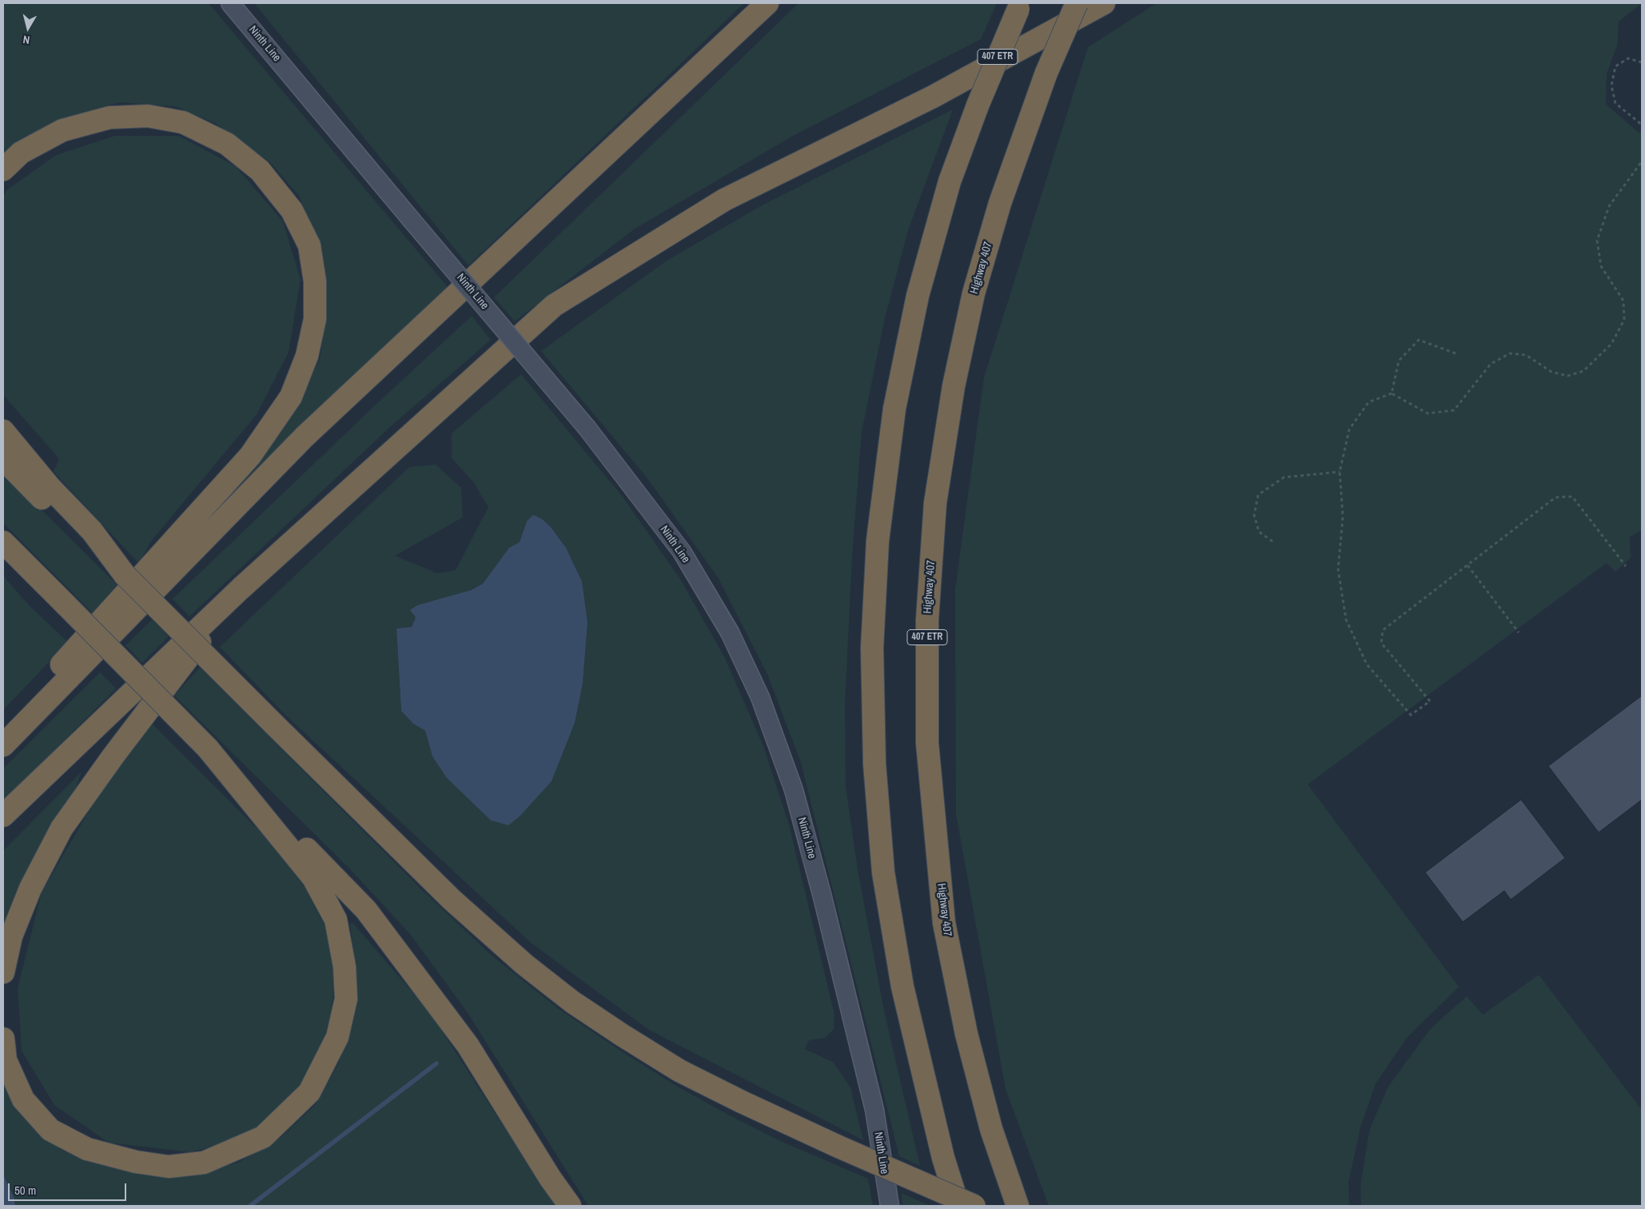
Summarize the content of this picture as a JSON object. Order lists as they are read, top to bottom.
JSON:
{
  "streets": {
    "highway": ["407 ETR", "Highway 407"],
    "main road": ["Ninth Line"]
  },
  "scale_bar": "50 m",
  "north": "bottom"
}
